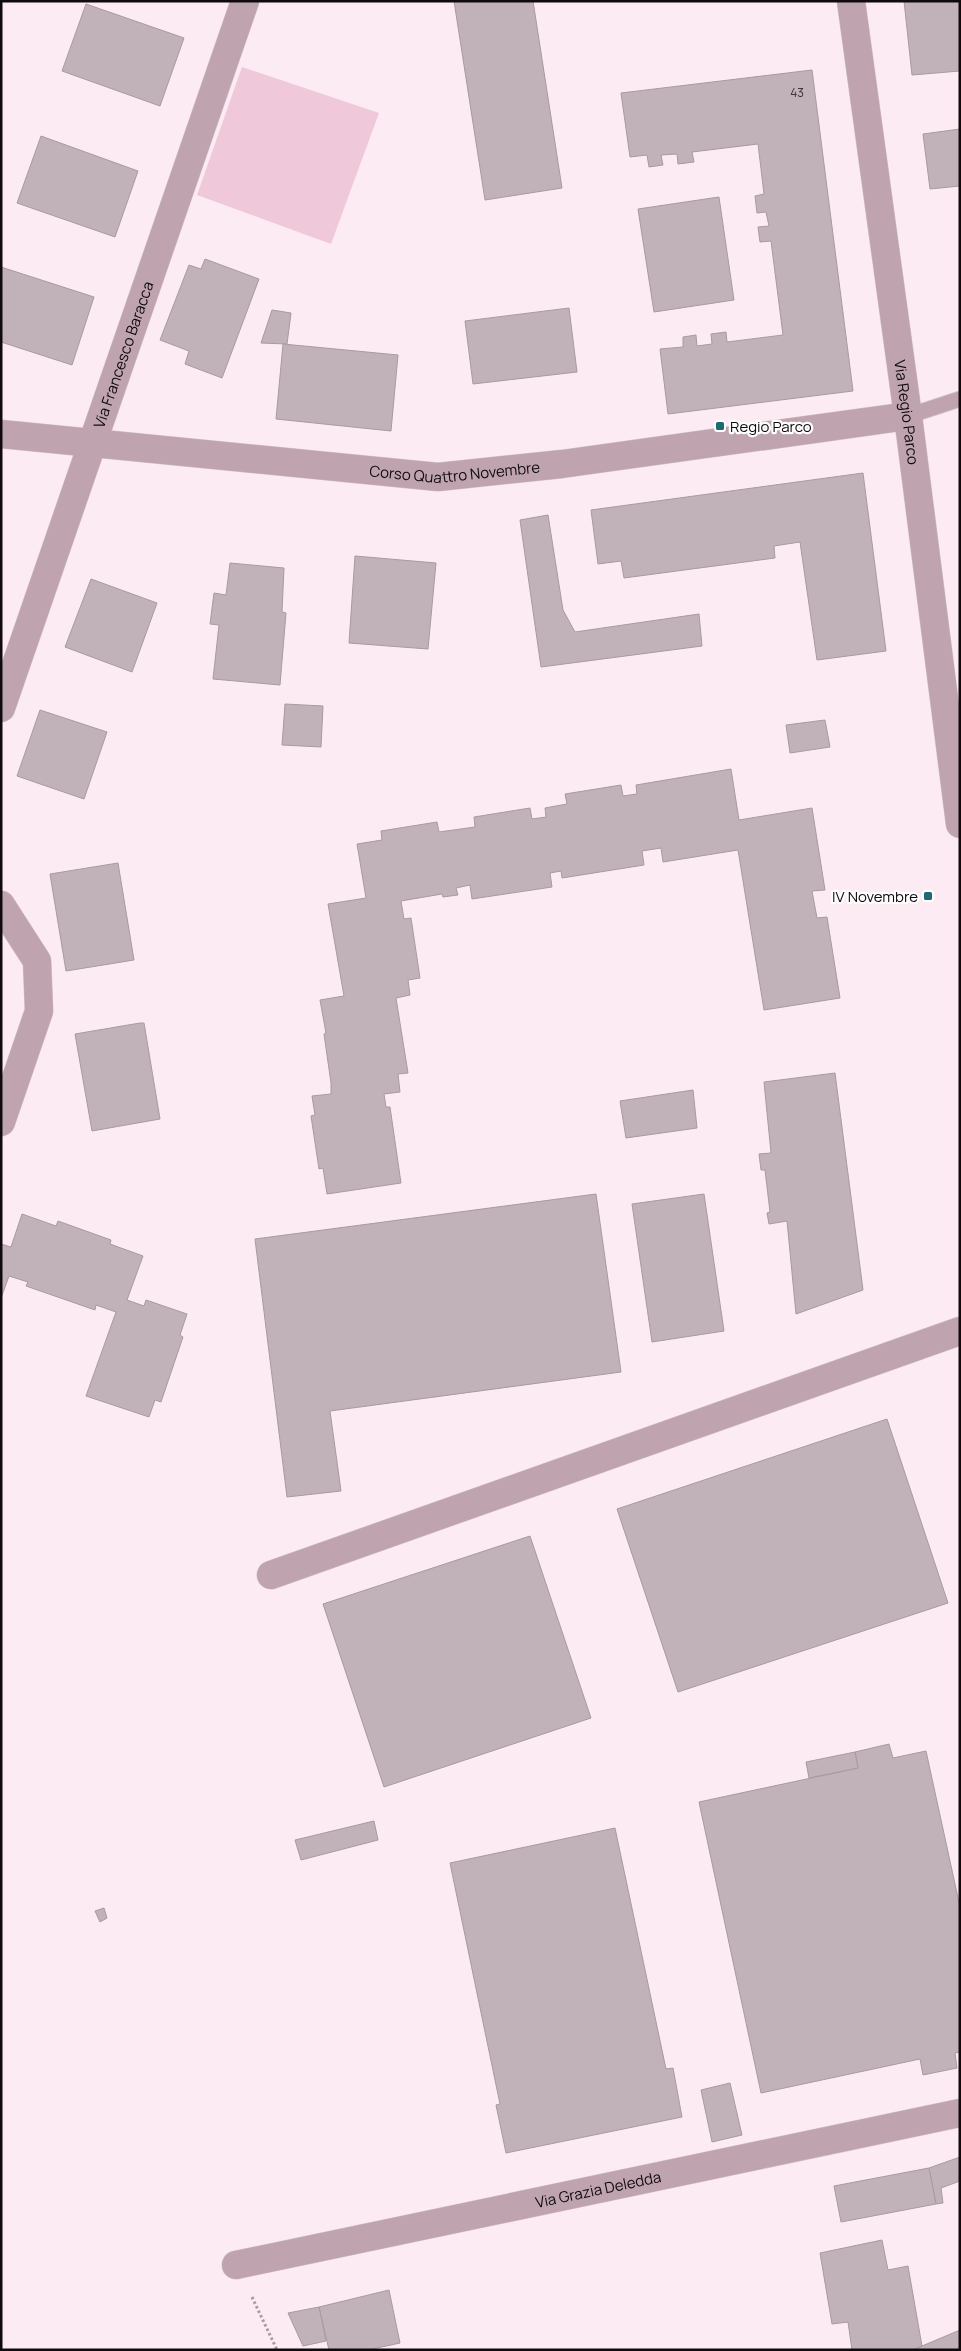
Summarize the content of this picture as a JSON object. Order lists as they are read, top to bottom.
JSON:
{
  "streets": {
    "street": [
      "Via Francesco Baracca",
      "Via Regio Parco",
      "Corso Quattro Novembre",
      "Via Grazia Deledda"
    ]
  },
  "crossings": [
    ["Via Francesco Baracca", "Corso Quattro Novembre"],
    ["Via Regio Parco", "Corso Quattro Novembre"]
  ],
  "places": {
    "transit": ["Regio Parco", "IV Novembre"]
  },
  "house_numbers": ["43"]
}
